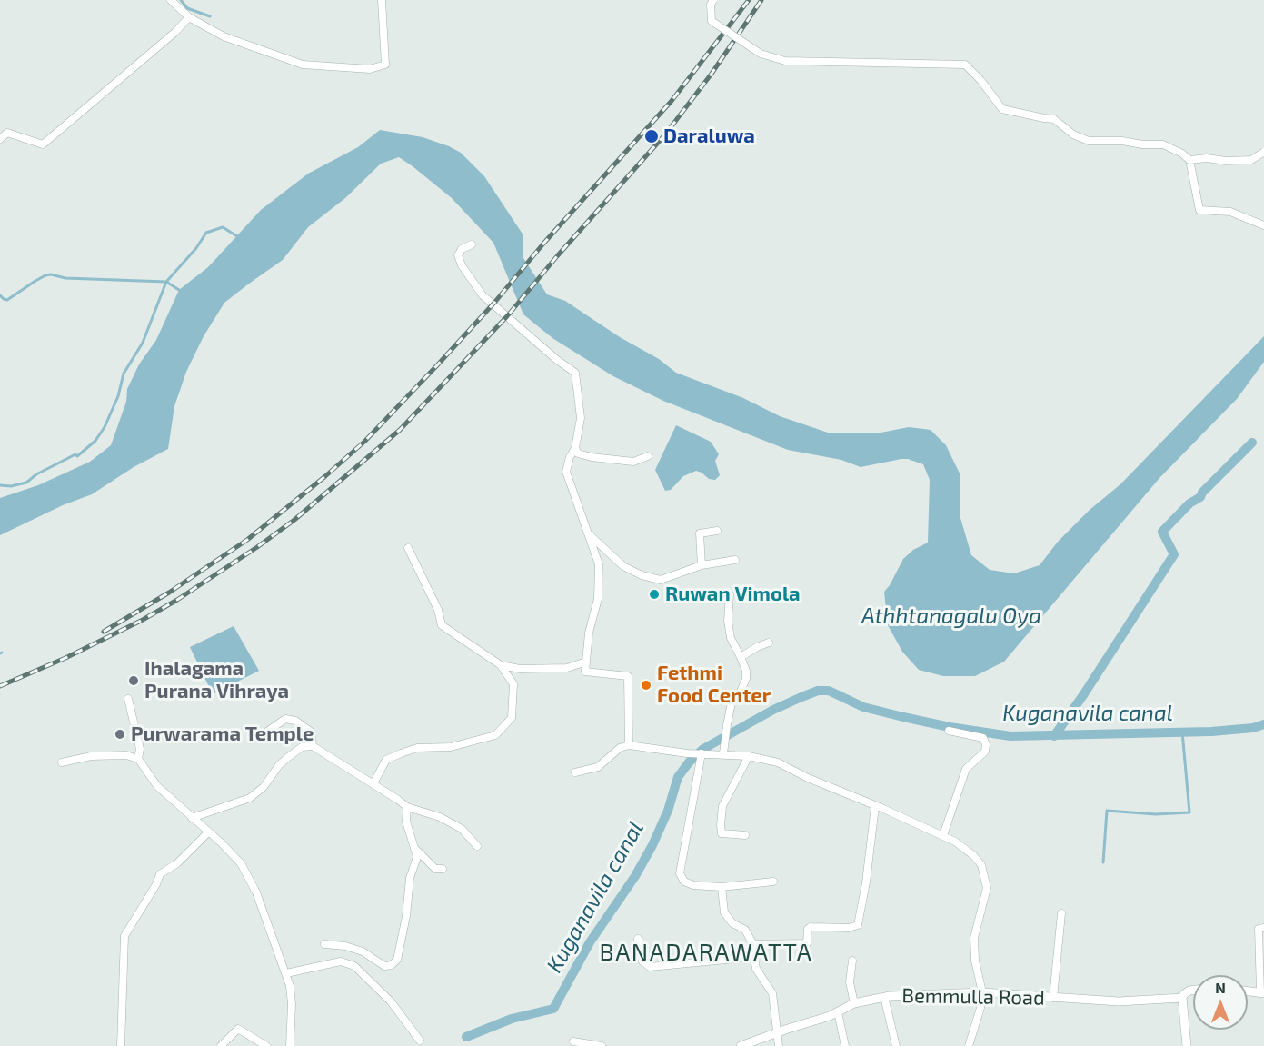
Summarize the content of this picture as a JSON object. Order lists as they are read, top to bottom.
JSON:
{
  "streets": {
    "street": ["Bemmulla Road"]
  },
  "districts": ["BANADARAWATTA"],
  "water": ["Athhtanagalu Oya", "Kuganavila canal"],
  "places": [
    "Daraluwa",
    "Ruwan Vimola",
    "Ihalagama Purana Vihraya",
    "Fethmi Food Center",
    "Purwarama Temple"
  ],
  "north": "top"
}
